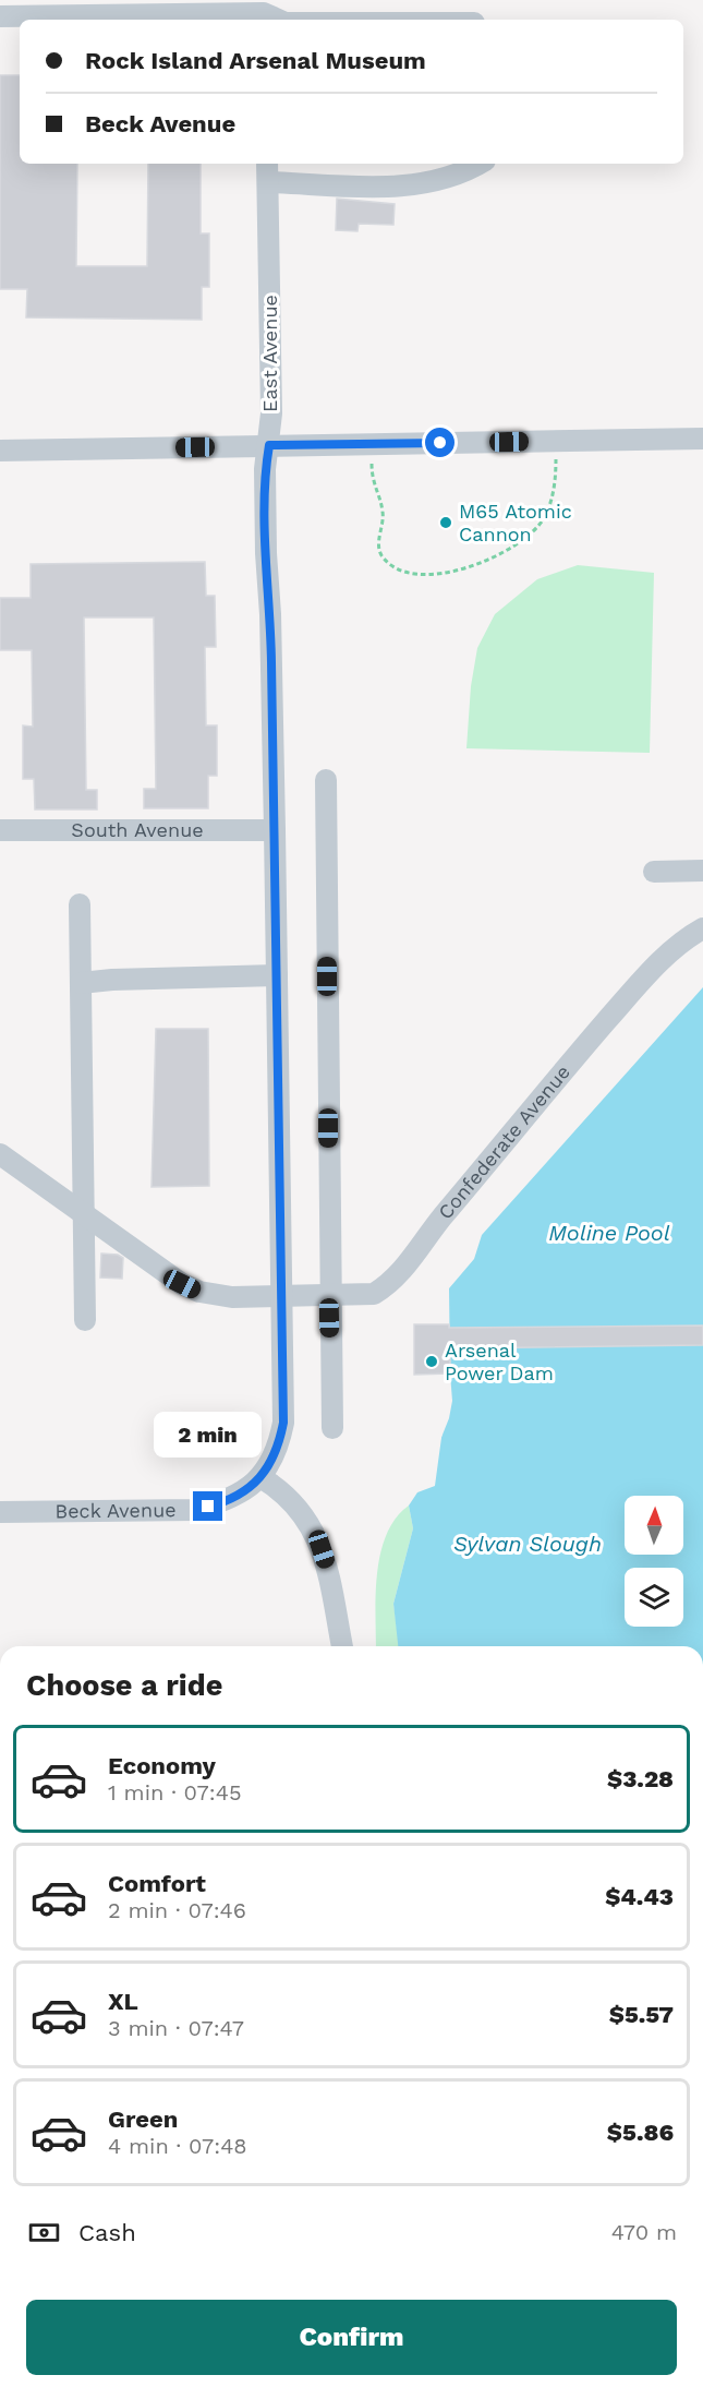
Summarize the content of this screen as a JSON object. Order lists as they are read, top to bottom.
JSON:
{
  "streets": {
    "street": [
      "East Avenue",
      "South Avenue",
      "Confederate Avenue",
      "Beck Avenue"
    ]
  },
  "crossings": [
    ["East Avenue", "South Avenue"],
    ["East Avenue", "Confederate Avenue"],
    ["East Avenue", "Beck Avenue"]
  ],
  "water": ["Moline Pool", "Sylvan Slough"],
  "places": ["M65 Atomic Cannon", "Arsenal Power Dam"],
  "north": "top",
  "page": {
    "banner": ["Rock Island Arsenal Museum", "Beck Avenue"],
    "bubble": "2 min",
    "heading": "Choose a ride",
    "list": [
      {
        "name": "Economy",
        "note": "1 min · 07:45",
        "value": "$3.28"
      },
      {
        "name": "Comfort",
        "note": "2 min · 07:46",
        "value": "$4.43"
      },
      {
        "name": "XL",
        "note": "3 min · 07:47",
        "value": "$5.57"
      },
      {
        "name": "Green",
        "note": "4 min · 07:48",
        "value": "$5.86"
      }
    ],
    "pay": ["Cash", "470 m"],
    "buttons": "Confirm"
  }
}
